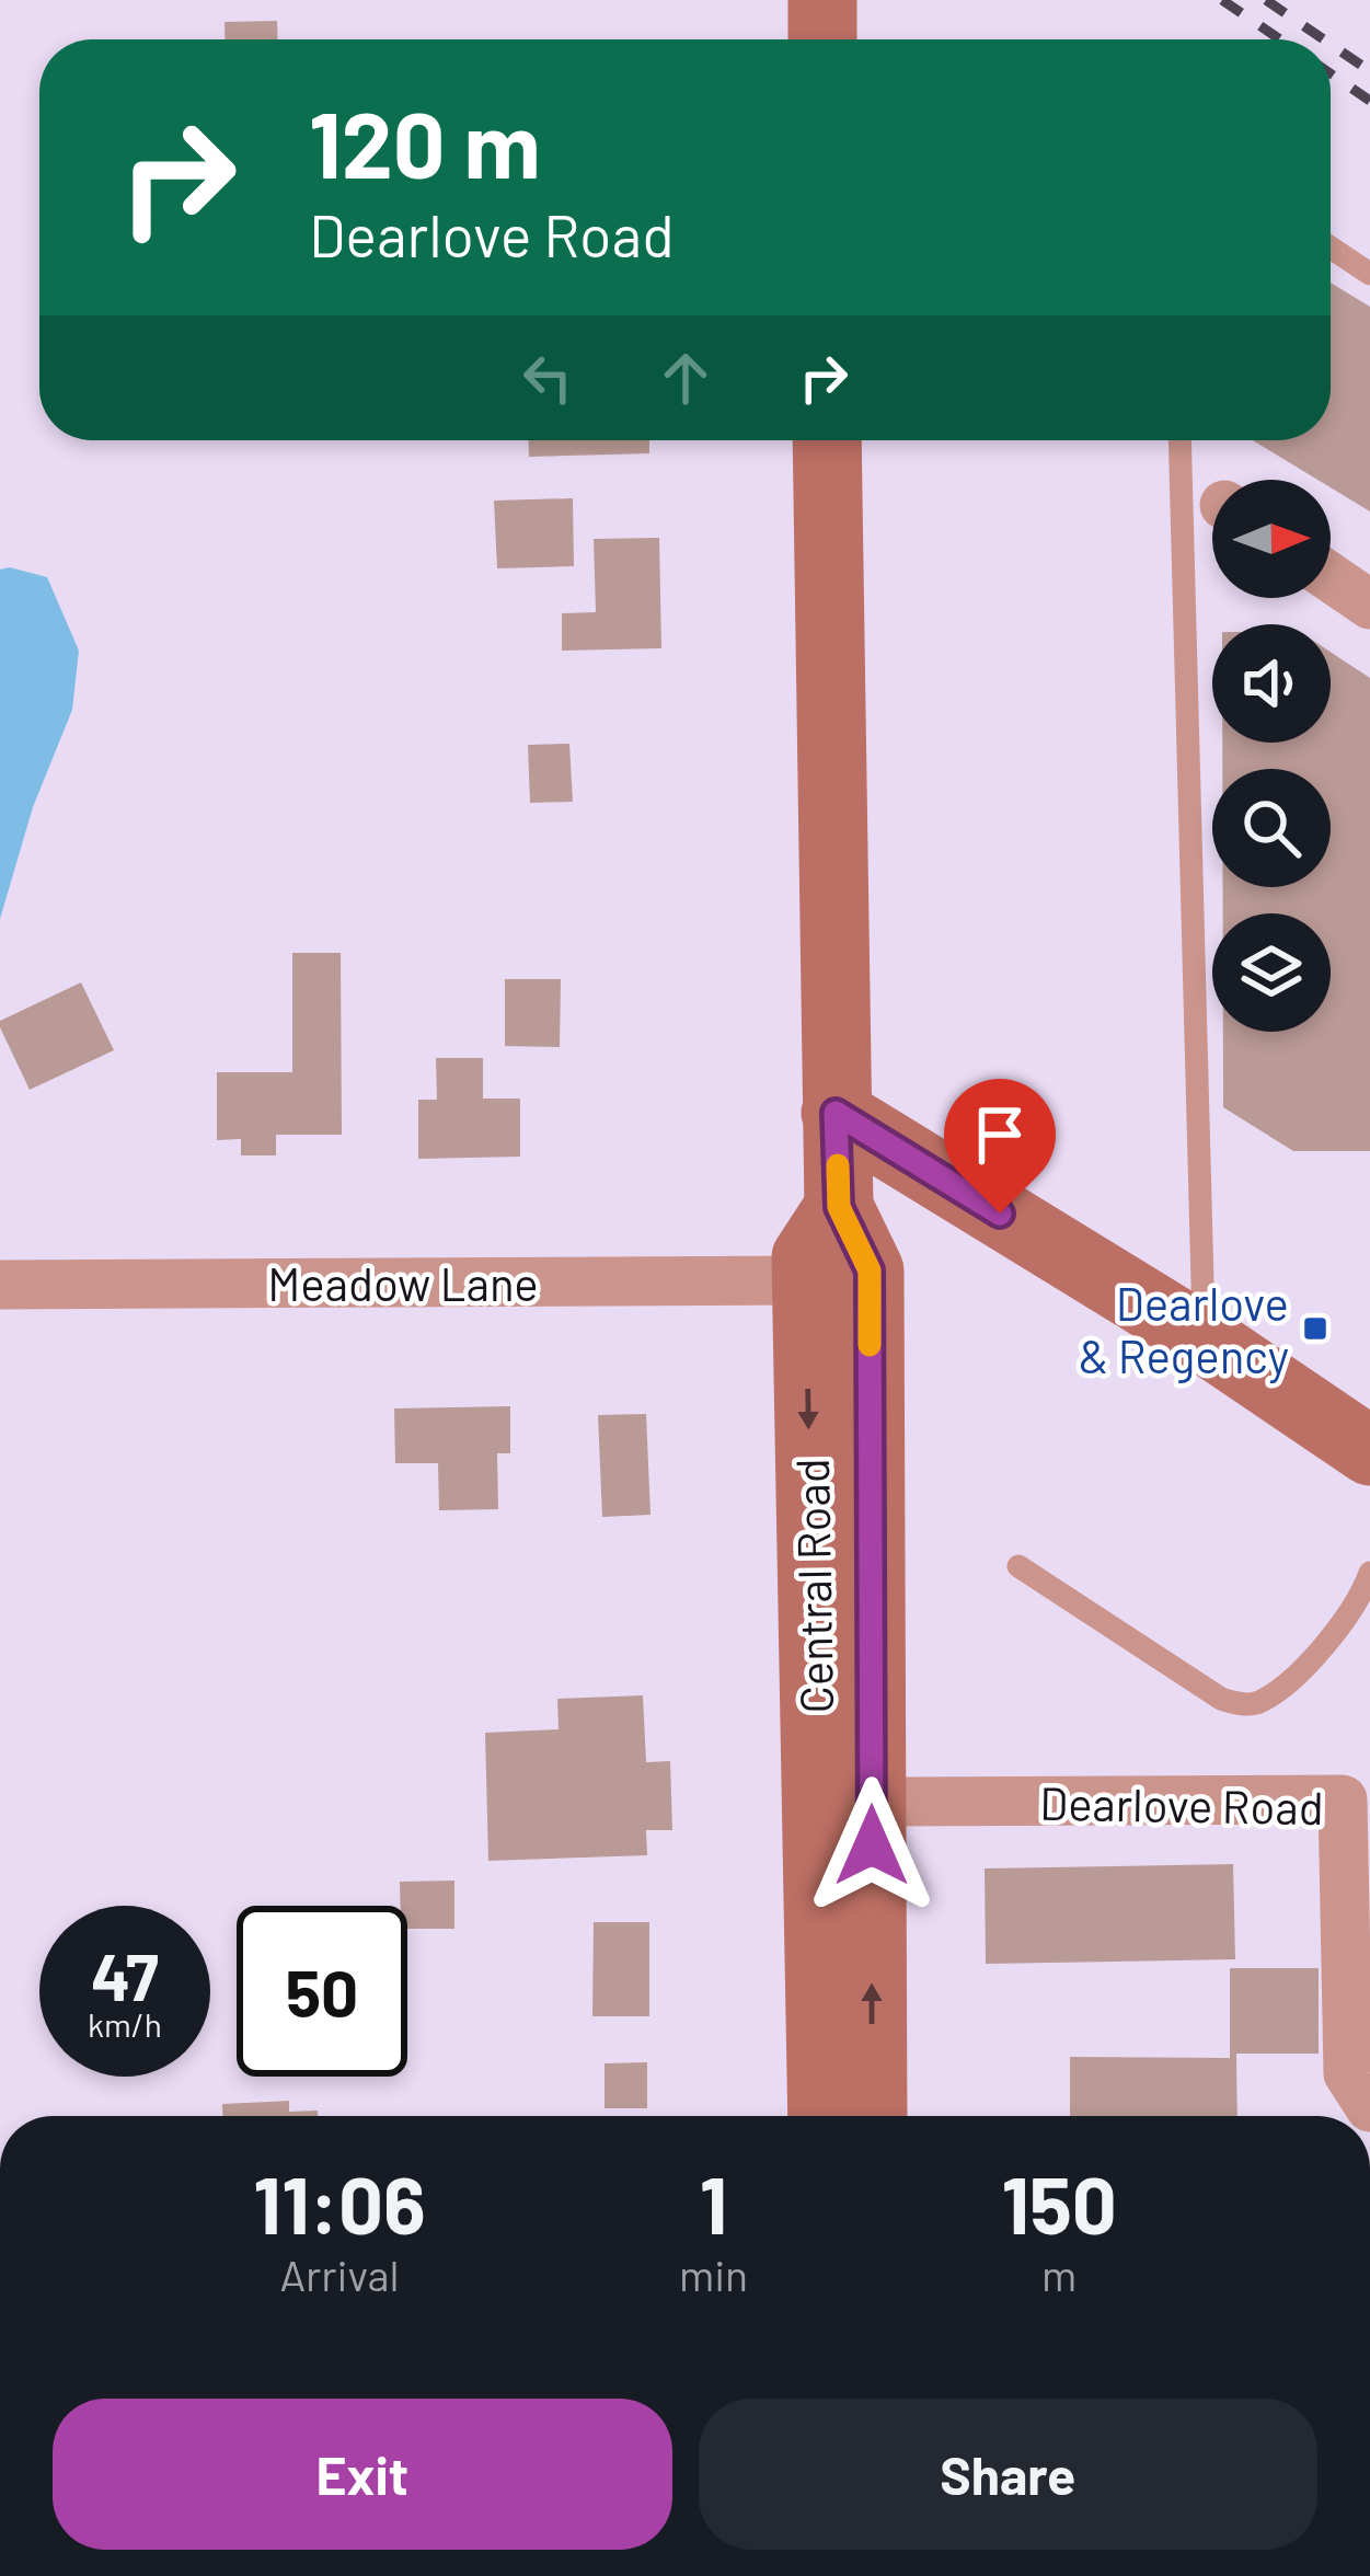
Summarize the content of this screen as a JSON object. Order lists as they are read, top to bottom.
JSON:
{
  "streets": {
    "main road": ["Central Road"],
    "street": ["Meadow Lane", "Dearlove Road"]
  },
  "crossings": [
    ["Meadow Lane", "Central Road"],
    ["Central Road", "Dearlove Road"]
  ],
  "places": {
    "transit": ["Dearlove & Regency"]
  },
  "north": "right",
  "page": {
    "turn": ["120 m", "Dearlove Road"],
    "speed": "47 km/h",
    "limit": "50",
    "eta": [
      "11:06",
      "Arrival",
      "1",
      "min",
      "150",
      "m"
    ],
    "buttons": ["Exit", "Share"]
  }
}
